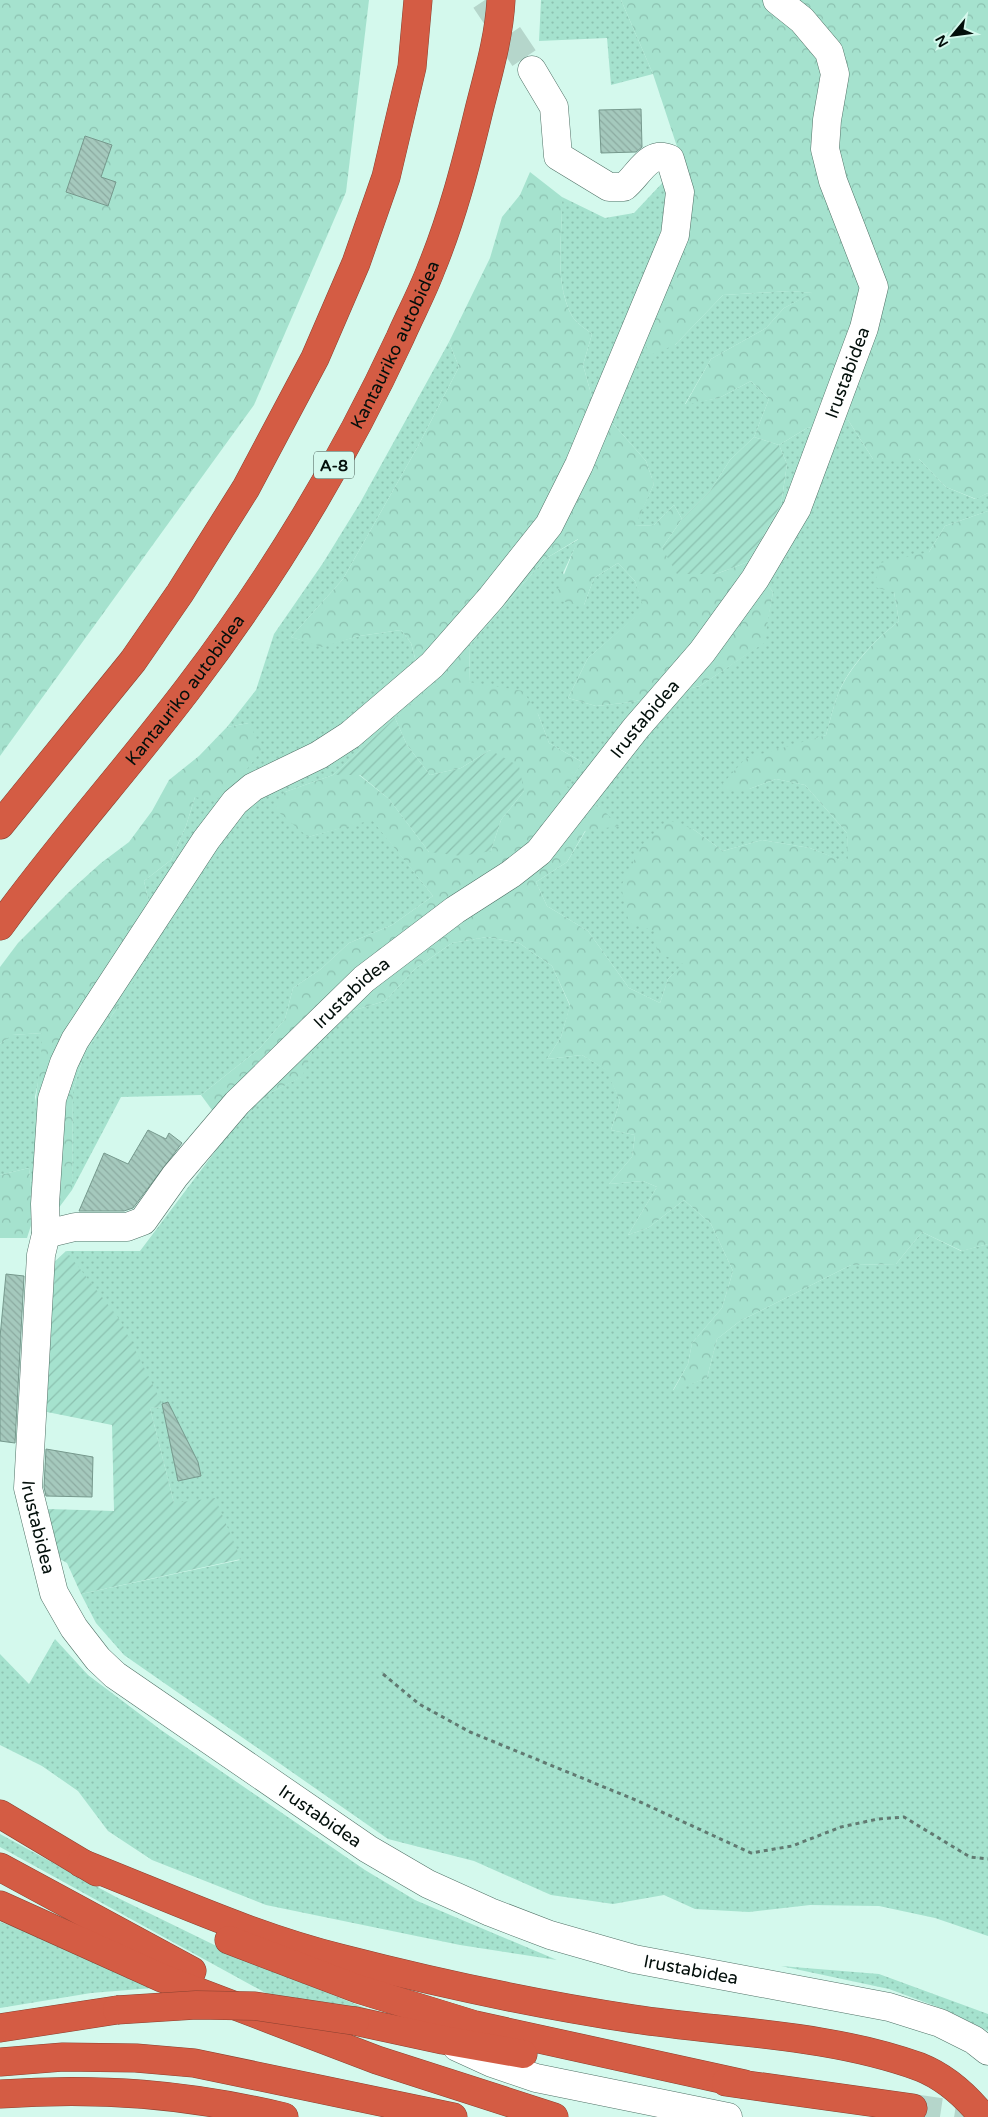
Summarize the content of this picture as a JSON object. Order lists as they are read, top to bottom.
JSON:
{
  "streets": {
    "highway": ["Kantauriko autobidea", "A-8"],
    "street": ["Irustabidea"]
  },
  "north": "bottom left"
}
